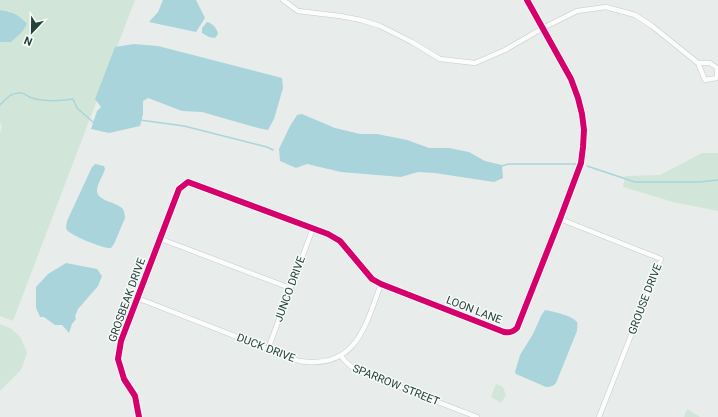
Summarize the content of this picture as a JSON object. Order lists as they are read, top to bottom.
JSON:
{
  "streets": {
    "street": [
      "JUNCO DRIVE",
      "GROUSE DRIVE",
      "GROSBEAK DRIVE",
      "LOON LANE",
      "DUCK DRIVE",
      "SPARROW STREET"
    ]
  },
  "crossings": [
    ["JUNCO DRIVE", "LOON LANE"],
    ["JUNCO DRIVE", "DUCK DRIVE"],
    ["GROUSE DRIVE", "LOON LANE"],
    ["GROSBEAK DRIVE", "LOON LANE"],
    ["GROSBEAK DRIVE", "DUCK DRIVE"],
    ["LOON LANE", "DUCK DRIVE"],
    ["DUCK DRIVE", "SPARROW STREET"]
  ],
  "north": "bottom"
}
